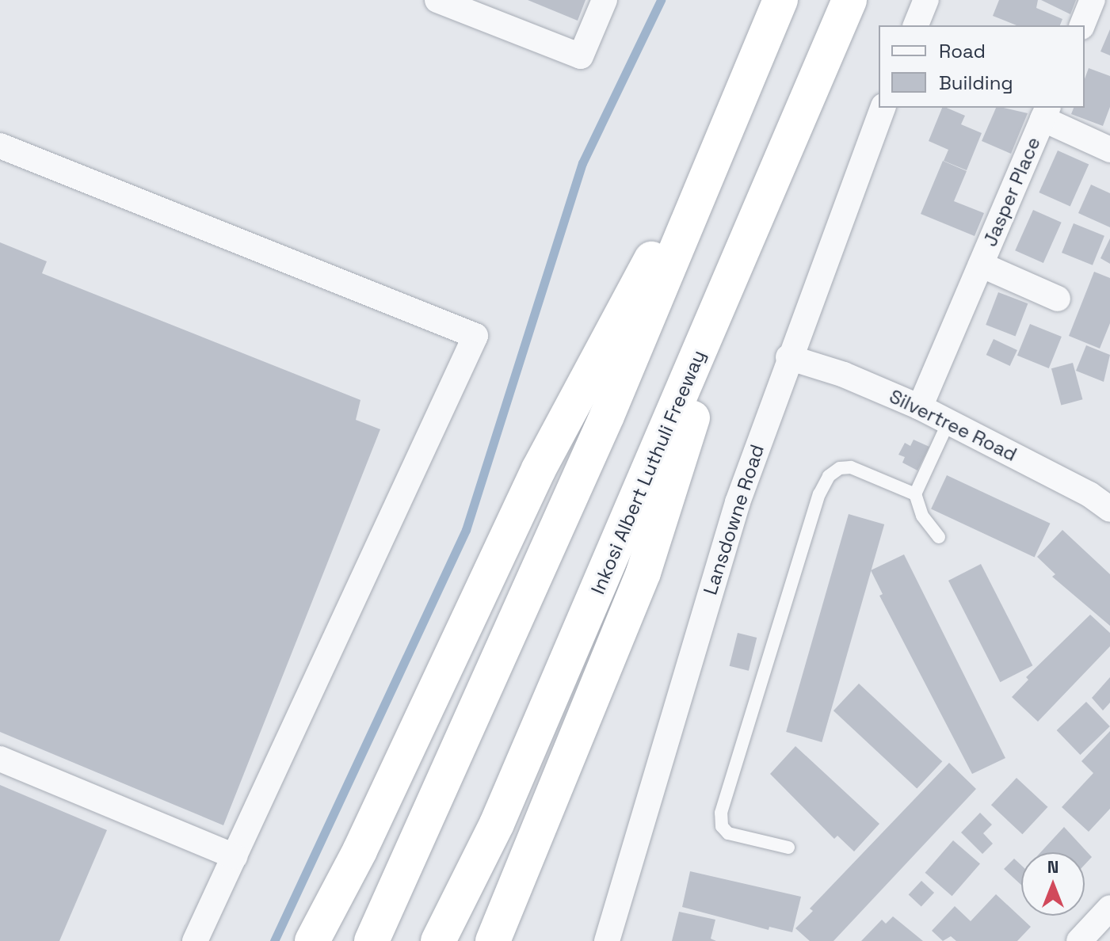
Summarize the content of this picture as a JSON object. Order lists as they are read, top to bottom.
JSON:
{
  "streets": {
    "highway": ["Inkosi Albert Luthuli Freeway"],
    "street": ["Jasper Place", "Silvertree Road", "Lansdowne Road"]
  },
  "crossings": [
    ["Jasper Place", "Silvertree Road"],
    ["Silvertree Road", "Lansdowne Road"]
  ],
  "legend": ["Road", "Building"],
  "north": "top"
}
